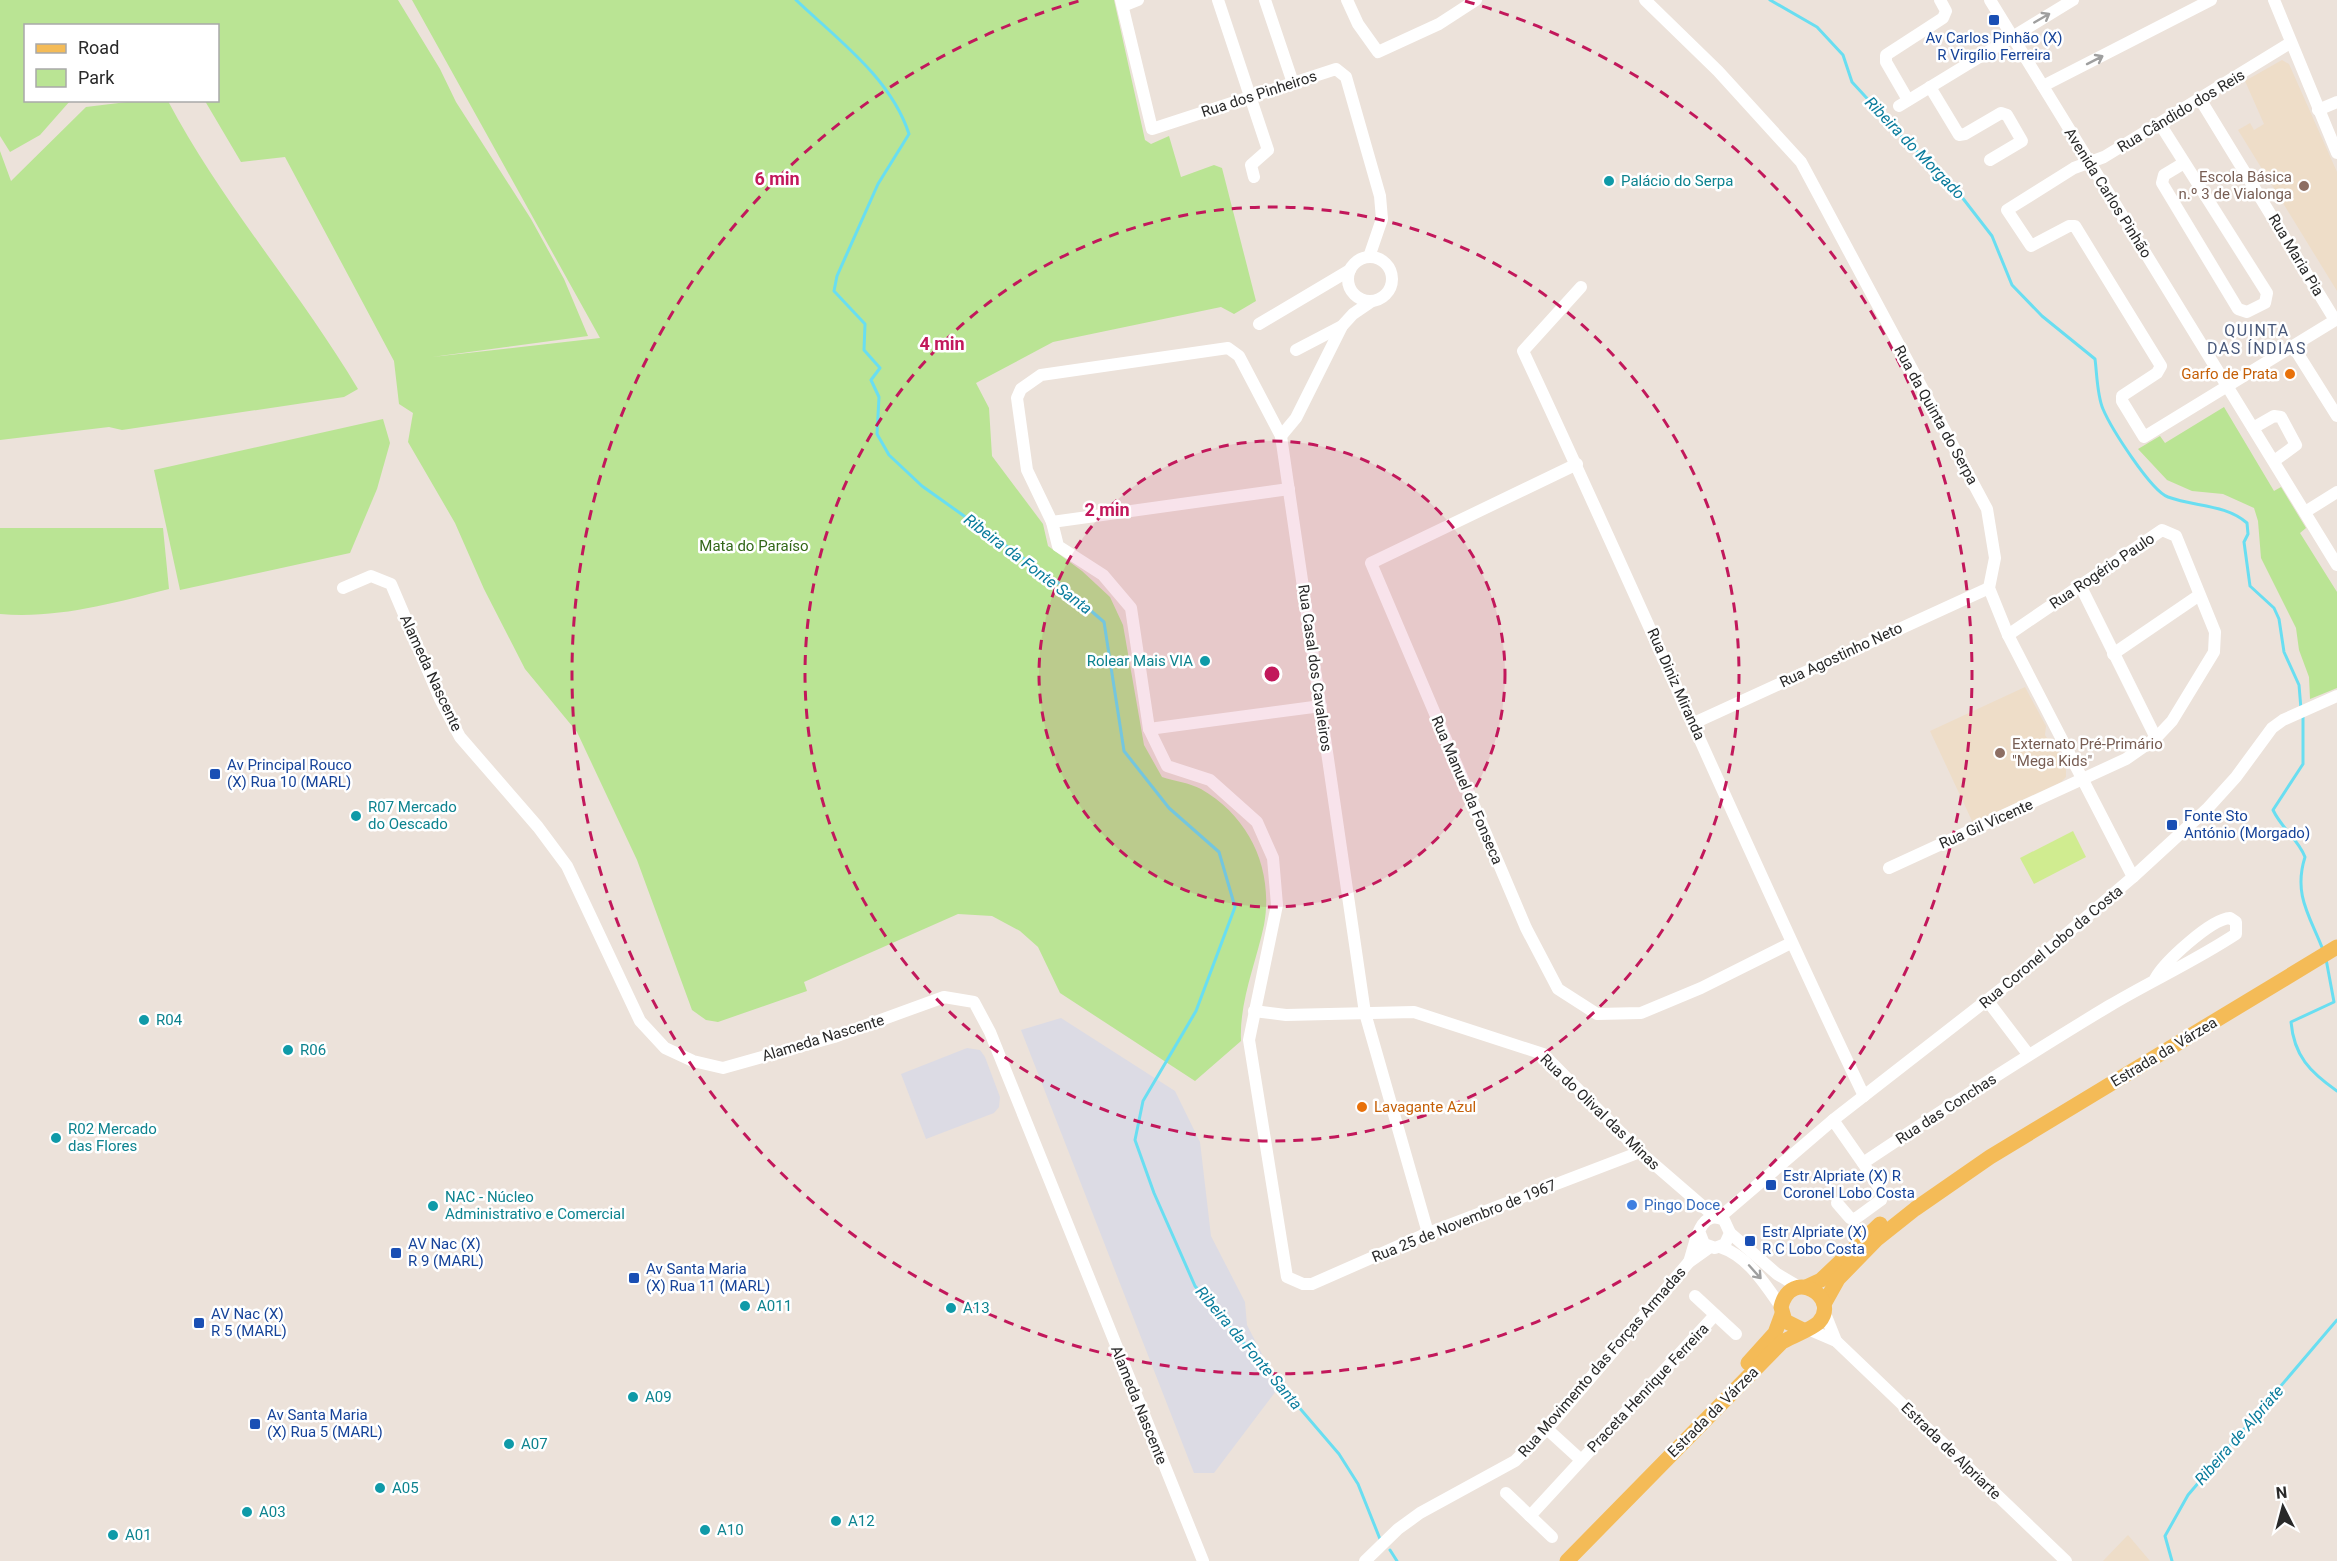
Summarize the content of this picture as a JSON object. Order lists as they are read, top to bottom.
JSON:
{
  "streets": {
    "main road": ["Estrada da Várzea"],
    "street": [
      "Rua dos Pinheiros",
      "Rua Cândido dos Reis",
      "Avenida Carlos Pinhão",
      "Rua Maria Pia",
      "Rua da Quinta do Serpa",
      "Rua Rogério Paulo",
      "Rua Agostinho Neto",
      "Rua Casal dos Cavaleiros",
      "Alameda Nascente",
      "Rua Diniz Miranda",
      "Rua Manuel da Fonseca",
      "Rua Gil Vicente",
      "Rua Coronel Lobo da Costa",
      "Rua das Conchas",
      "Rua do Olival das Minas",
      "Rua 25 de Novembro de 1967",
      "Rua Movimento das Forças Armadas",
      "Praceta Henrique Ferreira",
      "Estrada de Alpriarte"
    ]
  },
  "crossings": [
    ["Rua Cândido dos Reis", "Avenida Carlos Pinhão"],
    ["Rua Cândido dos Reis", "Rua Maria Pia"],
    ["Rua da Quinta do Serpa", "Rua Agostinho Neto"],
    ["Rua Rogério Paulo", "Rua Gil Vicente"],
    ["Rua Agostinho Neto", "Rua Diniz Miranda"],
    ["Rua Casal dos Cavaleiros", "Rua do Olival das Minas"],
    ["Rua Casal dos Cavaleiros", "Rua 25 de Novembro de 1967"],
    ["Rua Diniz Miranda", "Rua Manuel da Fonseca"],
    ["Rua Diniz Miranda", "Rua Coronel Lobo da Costa"],
    ["Rua Coronel Lobo da Costa", "Rua do Olival das Minas"],
    ["Rua Coronel Lobo da Costa", "Rua Movimento das Forças Armadas"],
    ["Estrada da Várzea", "Estrada de Alpriarte"],
    ["Rua do Olival das Minas", "Rua 25 de Novembro de 1967"],
    ["Rua do Olival das Minas", "Rua Movimento das Forças Armadas"],
    ["Rua Movimento das Forças Armadas", "Praceta Henrique Ferreira"]
  ],
  "districts": ["QUINTA DAS ÍNDIAS"],
  "water": ["Ribeira do Morgado", "Ribeira da Fonte Santa", "Ribeira de Alpriate"],
  "parks": ["Mata do Paraíso"],
  "places": {
    "transit": [
      "Av Carlos Pinhão (X) R Virgílio Ferreira",
      "Av Principal Rouco (X) Rua 10 (MARL)",
      "Fonte Sto António (Morgado)",
      "Estr Alpriate (X) R Coronel Lobo Costa",
      "Estr Alpriate (X) R C Lobo Costa",
      "AV Nac (X) R 9 (MARL)",
      "Av Santa Maria (X) Rua 11 (MARL)",
      "AV Nac (X) R 5 (MARL)",
      "Av Santa Maria (X) Rua 5 (MARL)"
    ],
    "other": [
      "Palácio do Serpa",
      "Escola Básica n.º 3 de Vialonga",
      "Garfo de Prata",
      "Rolear Mais VIA",
      "Externato Pré-Primário \"Mega Kids\"",
      "R07 Mercado do Oescado",
      "R04",
      "R06",
      "Lavagante Azul",
      "R02 Mercado das Flores",
      "Pingo Doce",
      "NAC - Núcleo Administrativo e Comercial",
      "A011",
      "A13",
      "A09",
      "A07",
      "A05",
      "A03",
      "A12",
      "A10",
      "A01"
    ]
  },
  "legend": ["Road", "Park"],
  "north": "top",
  "rings": ["6 min", "4 min", "2 min"]
}
